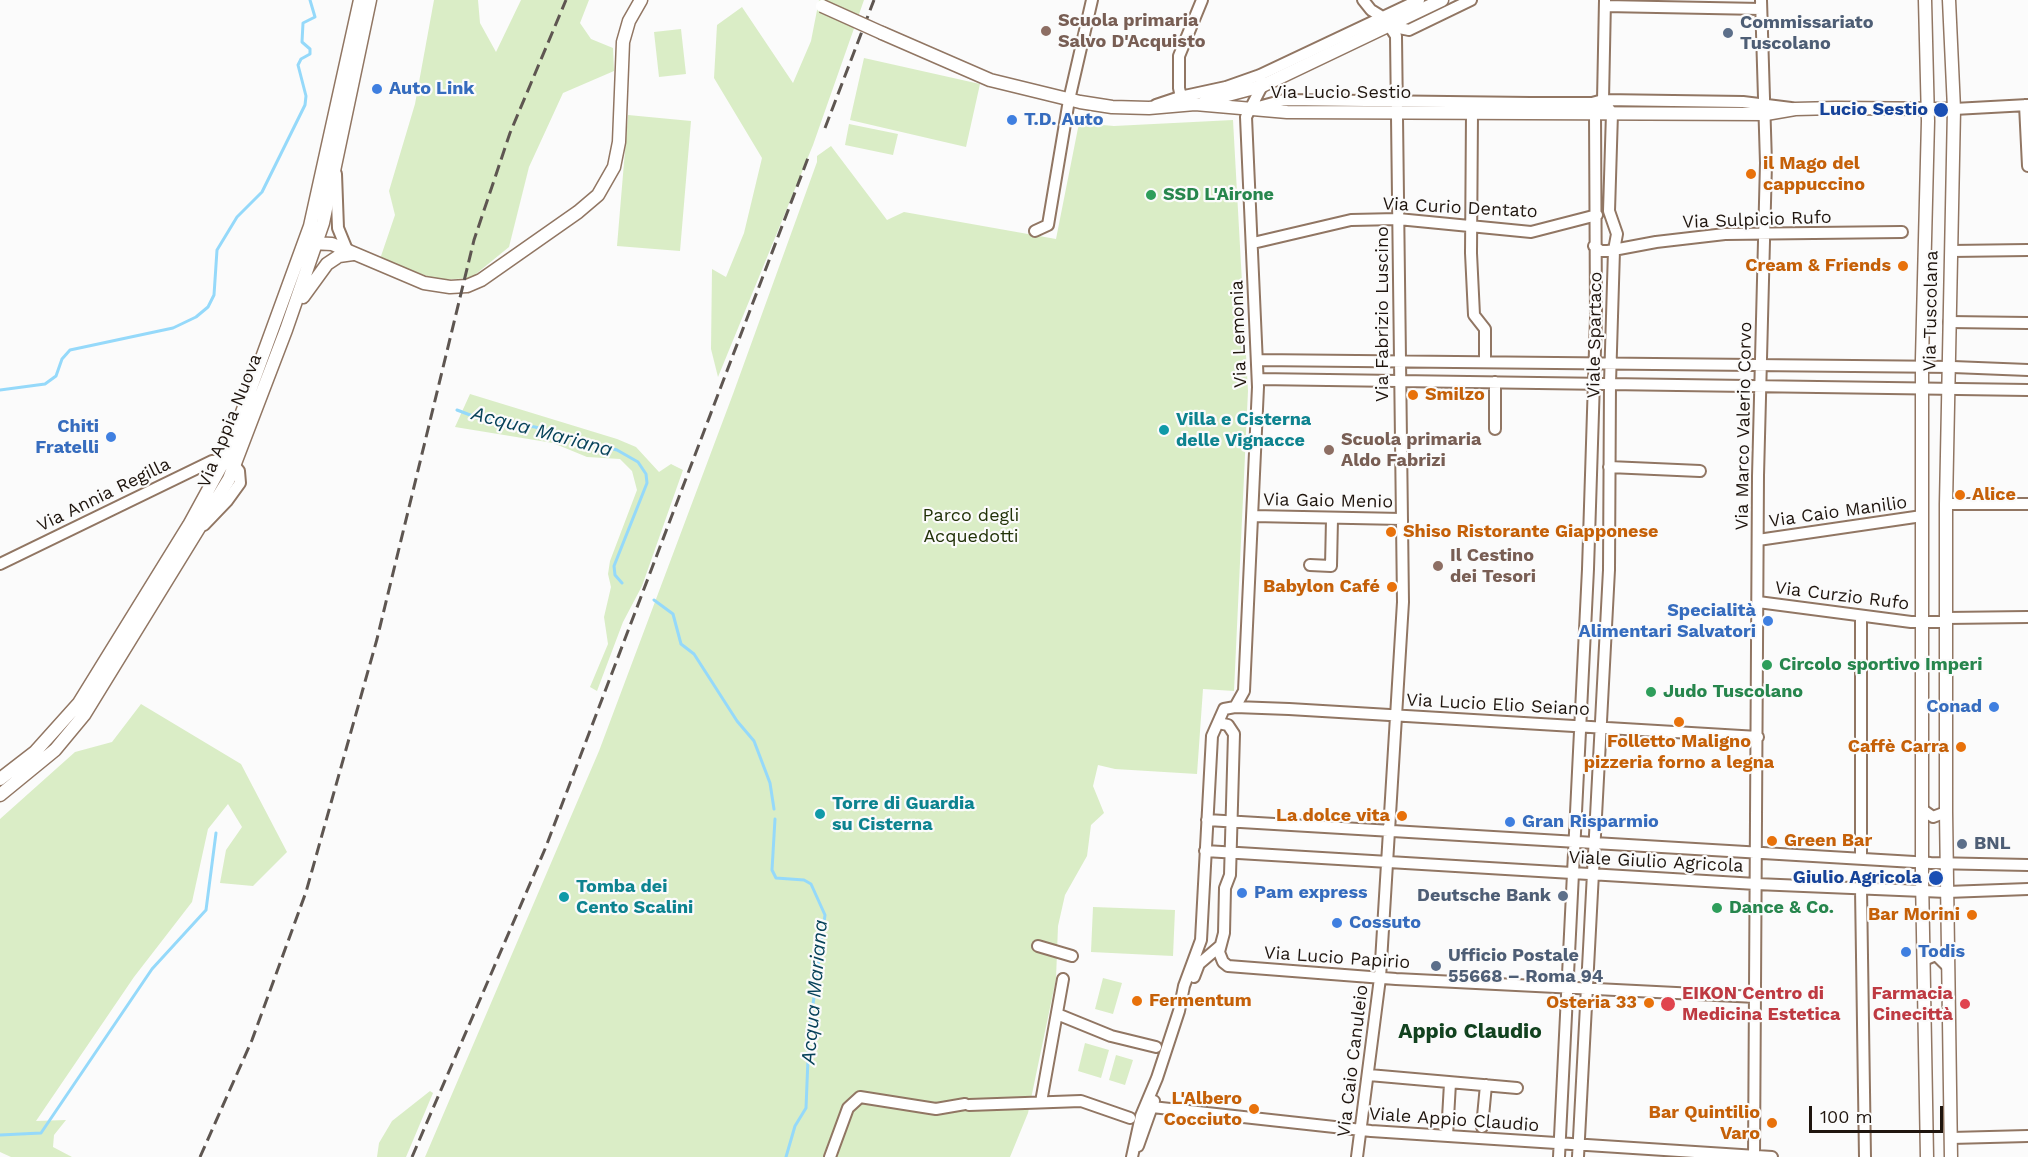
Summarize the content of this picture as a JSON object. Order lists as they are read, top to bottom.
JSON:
{
  "streets": {
    "main road": ["Via Lucio Sestio", "Via Tuscolana", "Via Appia Nuova"],
    "street": [
      "Via Curio Dentato",
      "Via Sulpicio Rufo",
      "Via Fabrizio Luscino",
      "Via Lemonia",
      "Viale Spartaco",
      "Via Marco Valerio Corvo",
      "Via Annia Regilla",
      "Via Gaio Menio",
      "Via Caio Manilio",
      "Via Curzio Rufo",
      "Via Lucio Elio Seiano",
      "Viale Giulio Agricola",
      "Via Lucio Papirio",
      "Via Caio Canuleio",
      "Viale Appio Claudio"
    ]
  },
  "crossings": [
    ["Via Lucio Sestio", "Via Tuscolana"],
    ["Via Lucio Sestio", "Via Fabrizio Luscino"],
    ["Via Lucio Sestio", "Via Lemonia"],
    ["Via Lucio Sestio", "Viale Spartaco"],
    ["Via Lucio Sestio", "Via Marco Valerio Corvo"],
    ["Via Curio Dentato", "Via Fabrizio Luscino"],
    ["Via Curio Dentato", "Via Lemonia"],
    ["Via Curio Dentato", "Viale Spartaco"],
    ["Via Sulpicio Rufo", "Viale Spartaco"],
    ["Via Sulpicio Rufo", "Via Marco Valerio Corvo"],
    ["Via Tuscolana", "Via Caio Manilio"],
    ["Via Tuscolana", "Via Curzio Rufo"],
    ["Via Tuscolana", "Viale Giulio Agricola"],
    ["Via Fabrizio Luscino", "Via Gaio Menio"],
    ["Via Fabrizio Luscino", "Via Lucio Elio Seiano"],
    ["Via Fabrizio Luscino", "Viale Giulio Agricola"],
    ["Via Fabrizio Luscino", "Via Caio Canuleio"],
    ["Via Lemonia", "Via Gaio Menio"],
    ["Via Lemonia", "Via Lucio Elio Seiano"],
    ["Viale Spartaco", "Via Lucio Elio Seiano"],
    ["Viale Spartaco", "Viale Giulio Agricola"],
    ["Viale Spartaco", "Via Lucio Papirio"],
    ["Viale Spartaco", "Viale Appio Claudio"],
    ["Via Appia Nuova", "Via Annia Regilla"],
    ["Via Marco Valerio Corvo", "Via Caio Manilio"],
    ["Via Marco Valerio Corvo", "Via Curzio Rufo"],
    ["Via Marco Valerio Corvo", "Via Lucio Elio Seiano"],
    ["Via Marco Valerio Corvo", "Viale Giulio Agricola"],
    ["Via Marco Valerio Corvo", "Via Lucio Papirio"],
    ["Via Marco Valerio Corvo", "Viale Appio Claudio"],
    ["Viale Giulio Agricola", "Via Caio Canuleio"],
    ["Via Lucio Papirio", "Via Caio Canuleio"],
    ["Via Caio Canuleio", "Viale Appio Claudio"]
  ],
  "districts": ["Appio Claudio"],
  "water": ["Acqua Mariana"],
  "parks": ["Parco degli Acquedotti"],
  "places": [
    "Scuola primaria Salvo D'Acquisto",
    "Commissariato Tuscolano",
    "Auto Link",
    "Lucio Sestio",
    "T.D. Auto",
    "il Mago del cappuccino",
    "SSD L'Airone",
    "Cream & Friends",
    "Smilzo",
    "Villa e Cisterna delle Vignacce",
    "Chiti Fratelli",
    "Scuola primaria Aldo Fabrizi",
    "Alice",
    "Shiso Ristorante Giapponese",
    "Il Cestino dei Tesori",
    "Babylon Café",
    "Specialità Alimentari Salvatori",
    "Circolo sportivo Imperi",
    "Judo Tuscolano",
    "Conad",
    "Folletto Maligno pizzeria forno a legna",
    "Caffè Carra",
    "Torre di Guardia su Cisterna",
    "La dolce vita",
    "Gran Risparmio",
    "Green Bar",
    "BNL",
    "Giulio Agricola",
    "Pam express",
    "Deutsche Bank",
    "Tomba dei Cento Scalini",
    "Dance & Co.",
    "Bar Morini",
    "Cossuto",
    "Todis",
    "Ufficio Postale 55668 – Roma 94",
    "Fermentum",
    "Osteria 33",
    "EIKON Centro di Medicina Estetica",
    "Farmacia Cinecittà",
    "L'Albero Cocciuto",
    "Bar Quintilio Varo"
  ],
  "scale_bar": "100 m"
}
